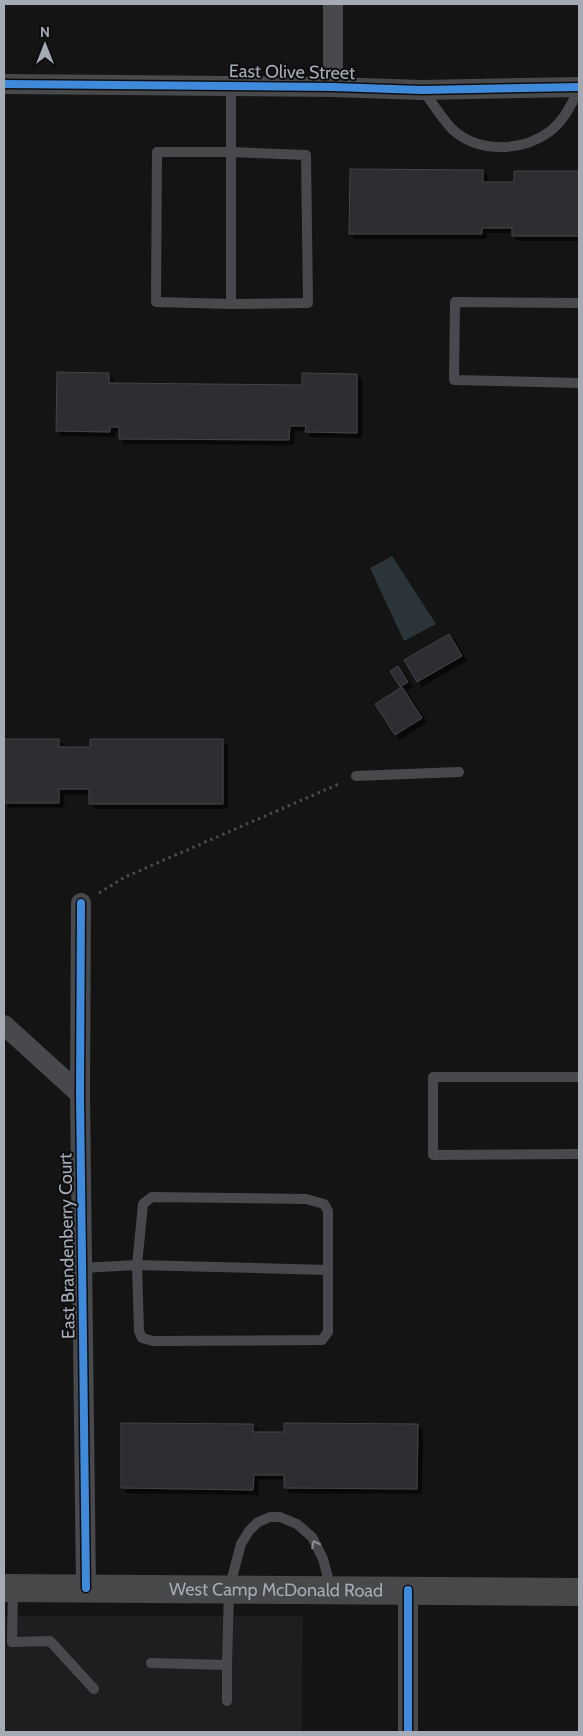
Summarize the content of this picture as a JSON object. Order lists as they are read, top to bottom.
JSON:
{
  "streets": {
    "main road": ["West Camp McDonald Road"],
    "street": ["East Olive Street", "East Brandenberry Court"]
  },
  "crossings": [
    ["East Brandenberry Court", "West Camp McDonald Road"]
  ],
  "north": "top"
}
